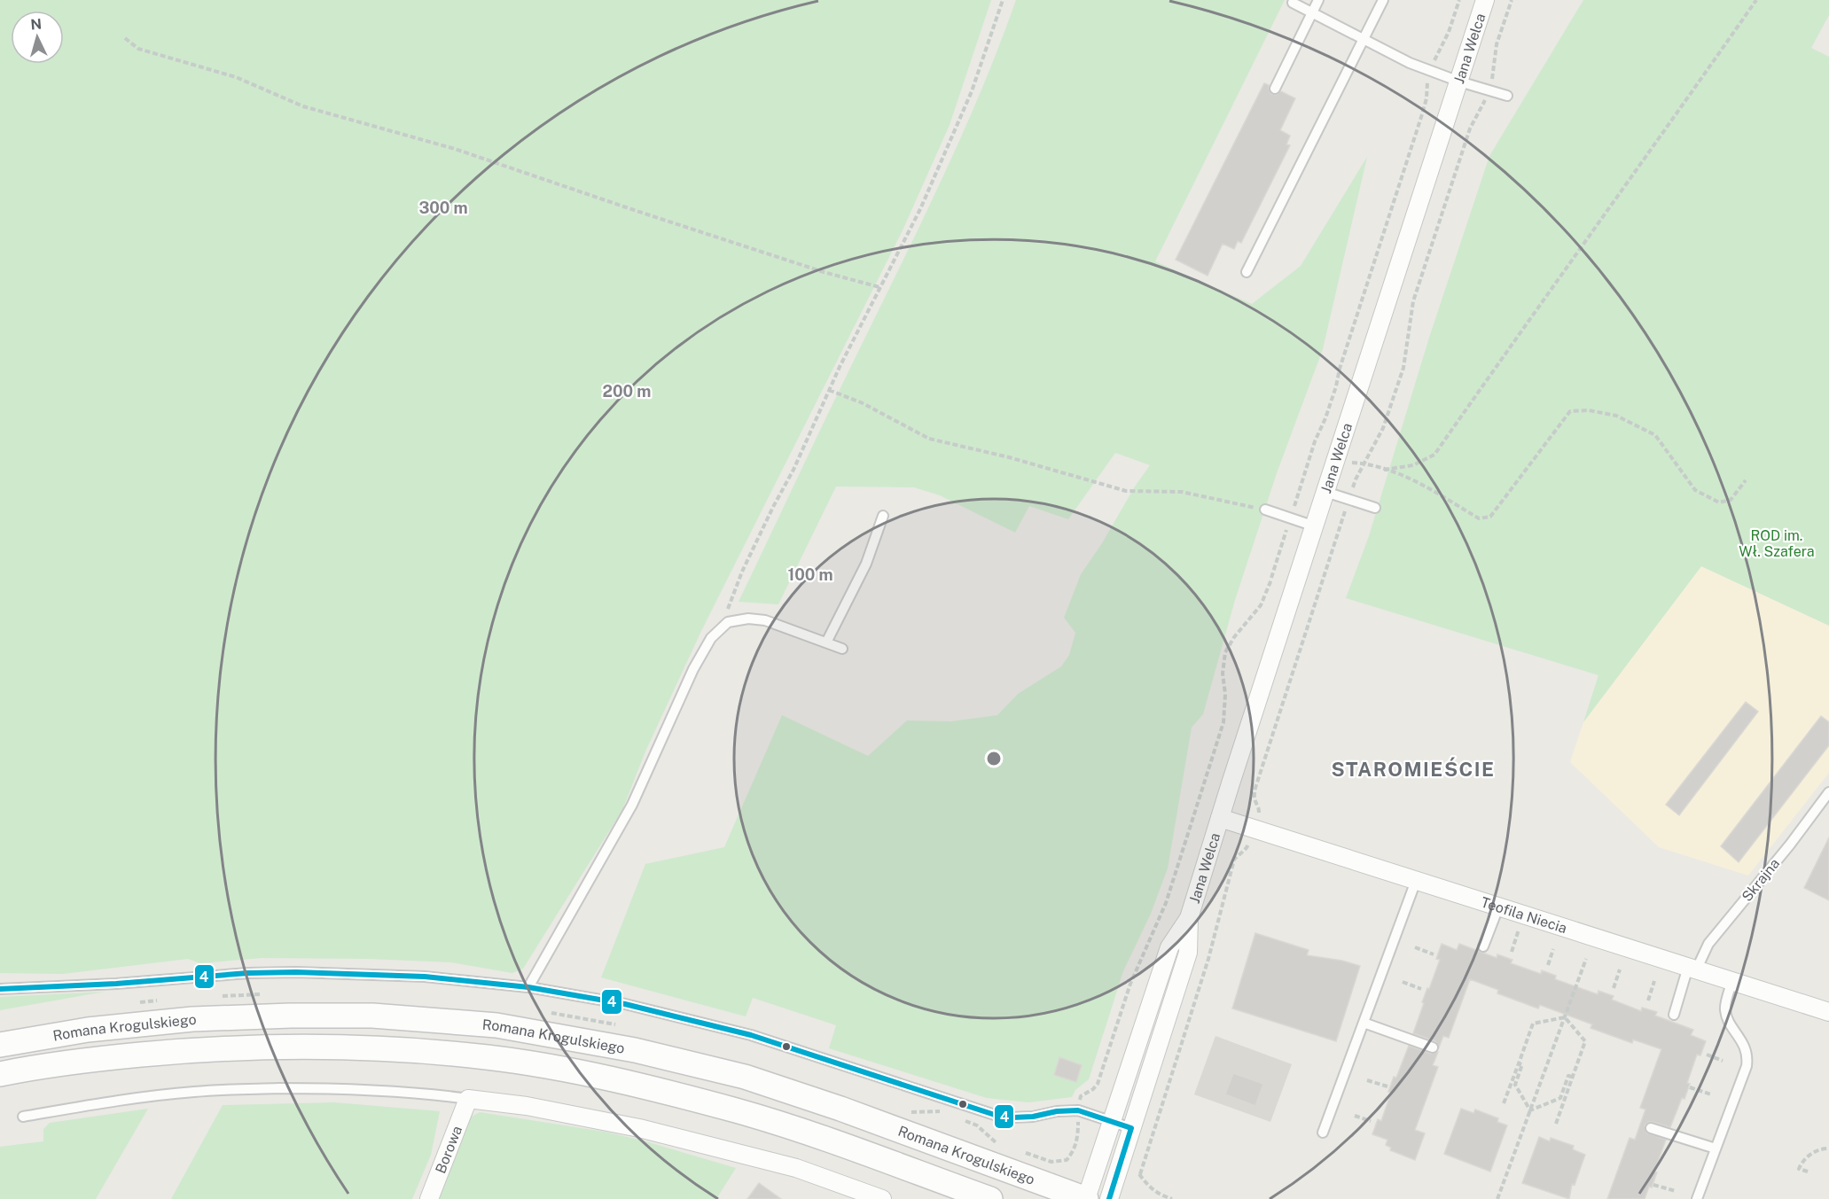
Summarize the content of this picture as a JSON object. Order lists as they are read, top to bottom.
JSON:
{
  "streets": {
    "main road": ["Romana Krogulskiego"],
    "street": ["Jana Welca", "Teofila Niecia", "Borowa"],
    "lane": ["Skrajna"]
  },
  "crossings": [
    ["Jana Welca", "Teofila Niecia"],
    ["Jana Welca", "Romana Krogulskiego"],
    ["Skrajna", "Teofila Niecia"]
  ],
  "districts": ["STAROMIEŚCIE"],
  "parks": ["ROD im. Wł. Szafera"],
  "lines": ["transit line 4"],
  "north": "top",
  "rings": ["300 m", "200 m", "100 m"]
}
